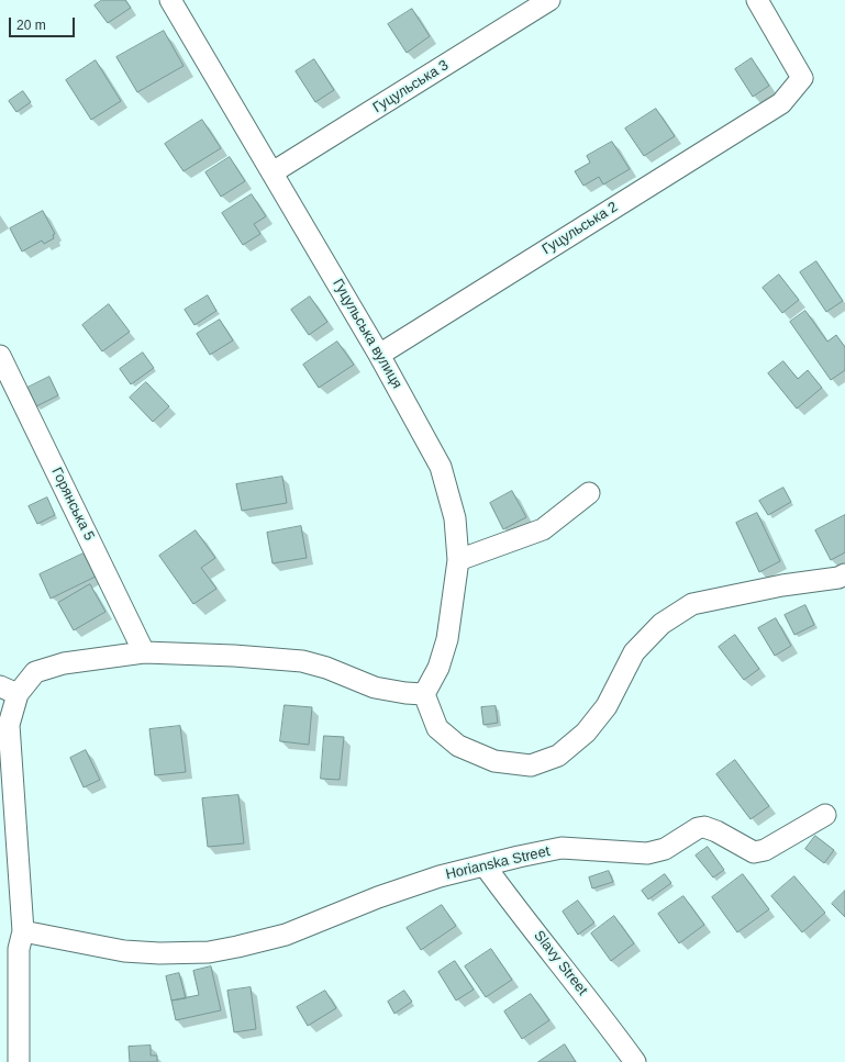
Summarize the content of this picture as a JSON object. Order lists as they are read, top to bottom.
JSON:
{
  "streets": {
    "street": [
      "Гуцульська 3",
      "Гуцульська 2",
      "Гуцульська вулиця",
      "Горянська 5",
      "Horianska Street",
      "Slavy Street"
    ]
  },
  "crossings": [
    ["Гуцульська 3", "Гуцульська вулиця"],
    ["Гуцульська 2", "Гуцульська вулиця"],
    ["Horianska Street", "Slavy Street"]
  ],
  "scale_bar": "20 m"
}
